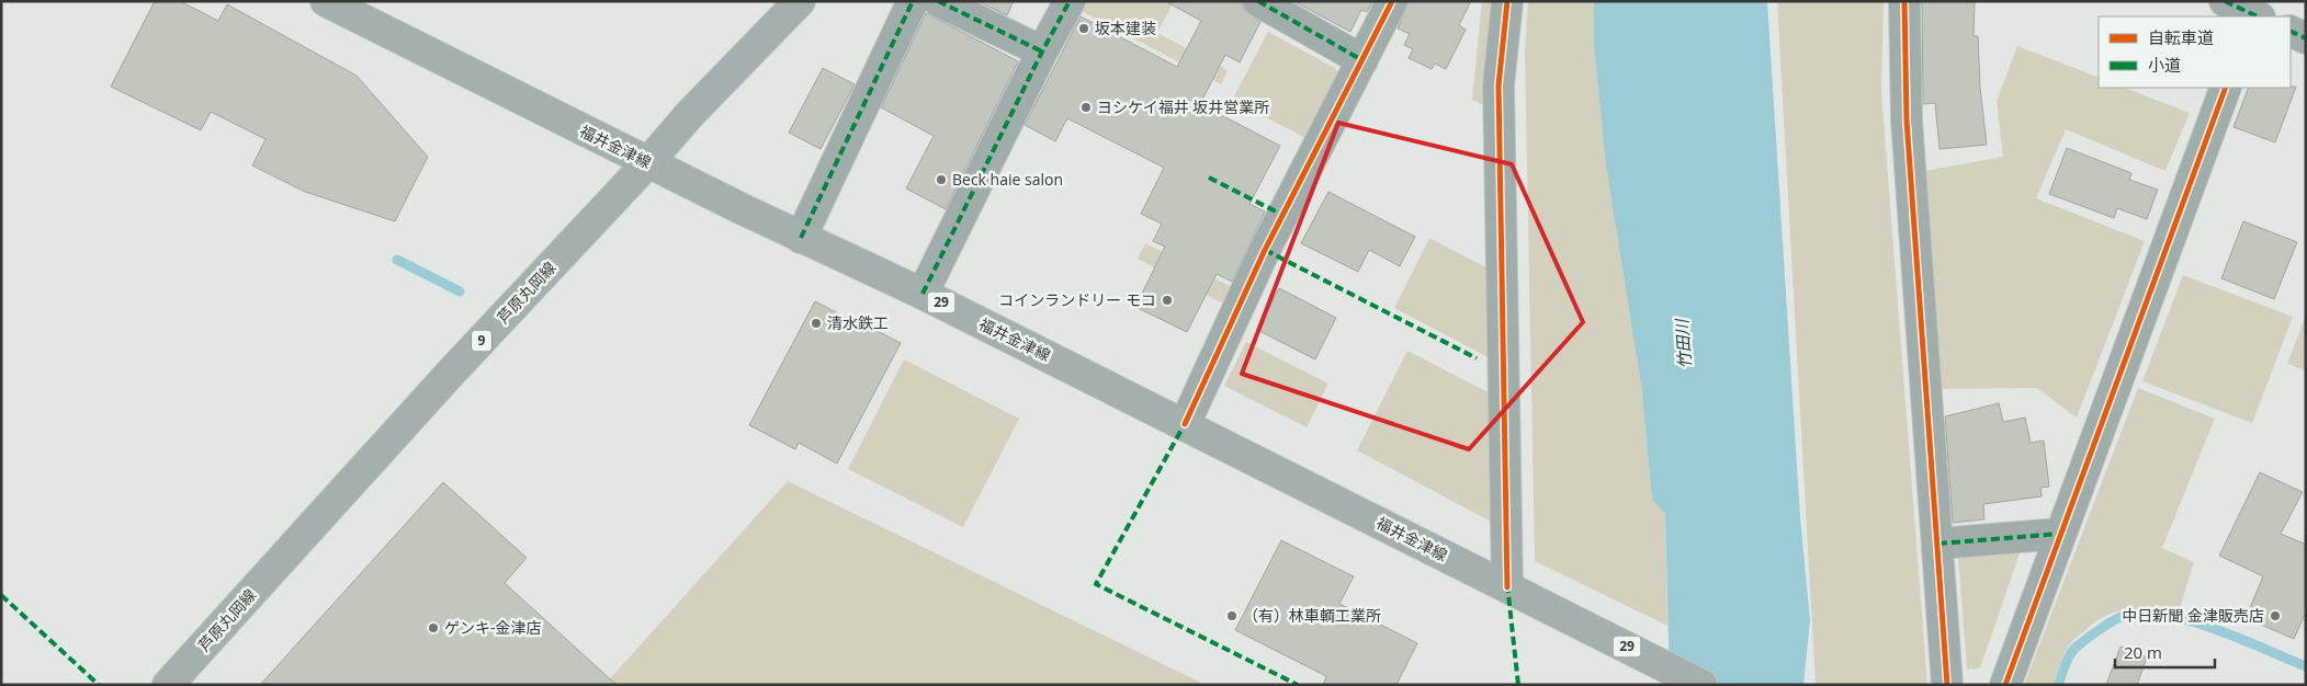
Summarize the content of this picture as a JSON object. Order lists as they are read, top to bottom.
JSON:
{
  "streets": {
    "main road": [
      "福井金津線",
      "芦原丸岡線",
      "29",
      "9"
    ]
  },
  "crossings": [
    ["福井金津線", "芦原丸岡線"]
  ],
  "water": ["竹田川"],
  "places": [
    "坂本建装",
    "ヨシケイ福井 坂井営業所",
    "Beck haie salon",
    "コインランドリー モコ",
    "清水鉄工",
    "（有）林車輌工業所",
    "中日新聞 金津販売店",
    "ゲンキ-金津店"
  ],
  "legend": ["自転車道", "小道"],
  "scale_bar": "20 m"
}
